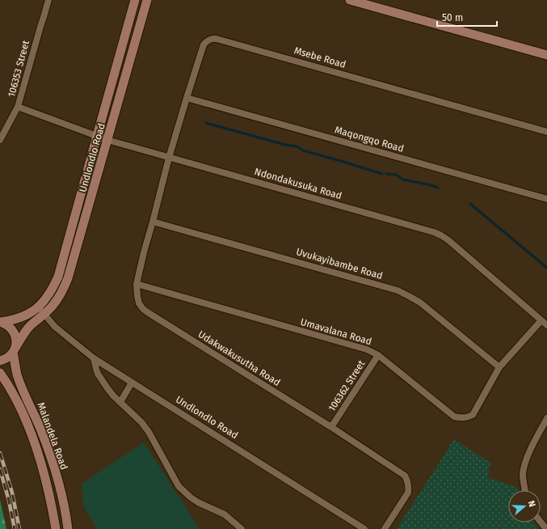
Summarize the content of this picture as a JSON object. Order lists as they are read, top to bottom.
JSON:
{
  "streets": {
    "main road": ["Undlondlo Road", "Malandela Road"],
    "street": [
      "Msebe Road",
      "106353 Street",
      "Maqongqo Road",
      "Ndondakusuka Road",
      "Uvukayibambe Road",
      "Umavalana Road",
      "Udakwakusutha Road",
      "106362 Street"
    ]
  },
  "crossings": [
    ["Msebe Road", "Maqongqo Road"],
    ["Msebe Road", "Ndondakusuka Road"],
    ["Msebe Road", "Udakwakusutha Road"],
    ["106353 Street", "Ndondakusuka Road"],
    ["Undlondlo Road", "Ndondakusuka Road"],
    ["Undlondlo Road", "Malandela Road"],
    ["Ndondakusuka Road", "Umavalana Road"],
    ["Ndondakusuka Road", "Udakwakusutha Road"],
    ["Uvukayibambe Road", "Umavalana Road"],
    ["Uvukayibambe Road", "Udakwakusutha Road"],
    ["Umavalana Road", "Udakwakusutha Road"],
    ["Umavalana Road", "106362 Street"],
    ["Udakwakusutha Road", "106362 Street"]
  ],
  "scale_bar": "50 m",
  "north": "right"
}
